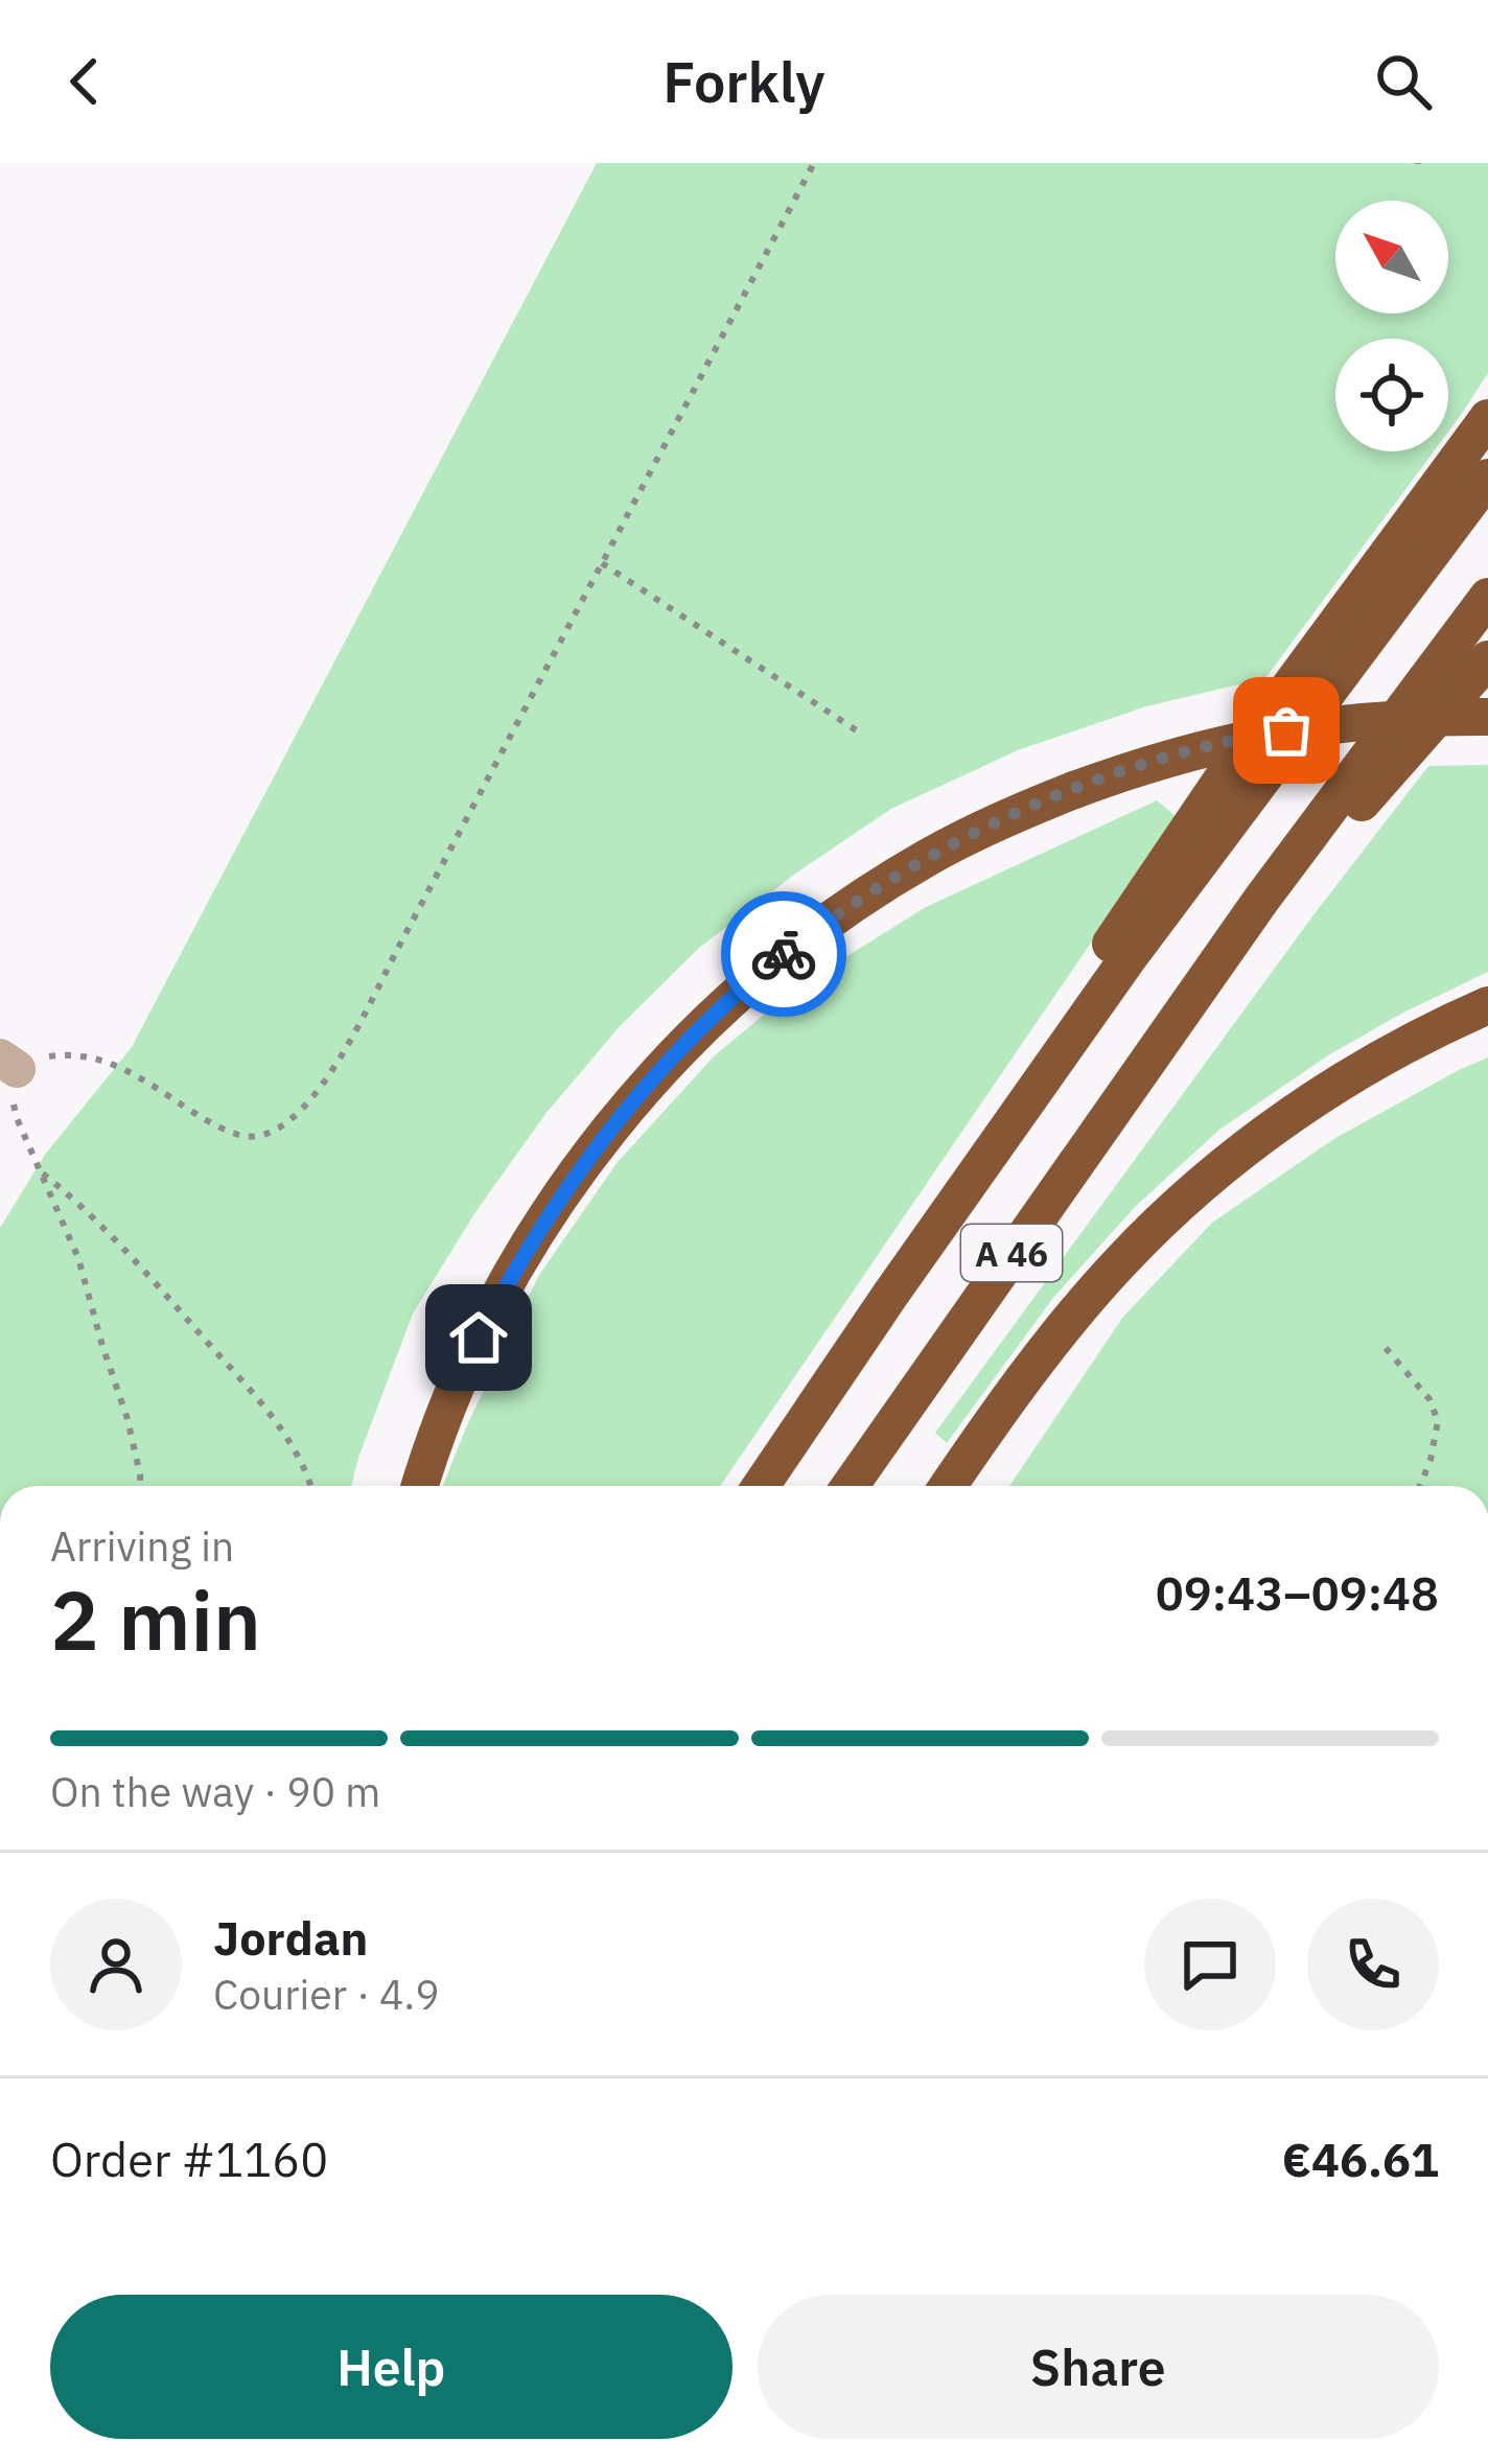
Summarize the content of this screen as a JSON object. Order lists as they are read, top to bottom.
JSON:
{
  "streets": {
    "highway": ["A 46"]
  },
  "north": "top left",
  "page": {
    "header": "Forkly",
    "heading": ["2 min", "Arriving in", "09:43–09:48"],
    "panel": [
      "Jordan",
      "Courier · 4.9",
      "Order #1160",
      "€46.61"
    ],
    "bar": "On the way · 90 m",
    "buttons": ["Help", "Share"]
  }
}
